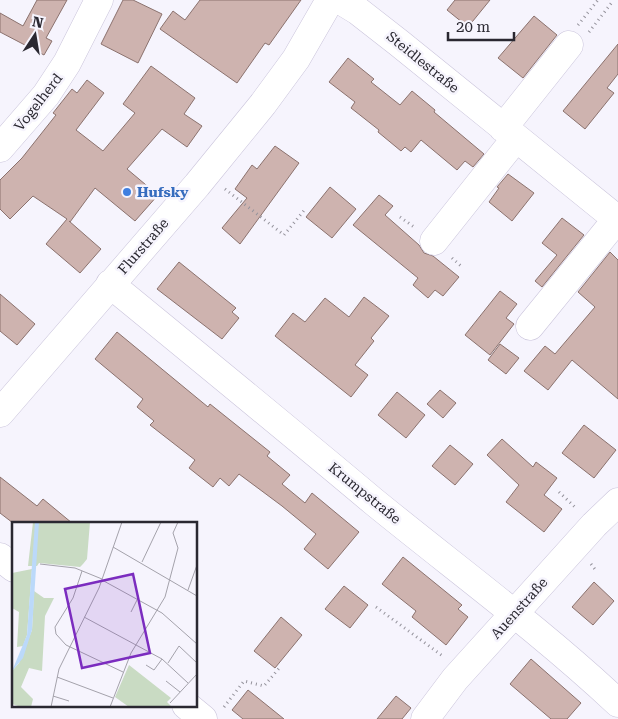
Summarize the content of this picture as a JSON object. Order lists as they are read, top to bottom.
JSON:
{
  "streets": {
    "street": [
      "Steidlestraße",
      "Vogelherd",
      "Flurstraße",
      "Krumpstraße",
      "Auenstraße"
    ]
  },
  "crossings": [
    ["Flurstraße", "Krumpstraße"],
    ["Krumpstraße", "Auenstraße"]
  ],
  "places": ["Hufsky"],
  "scale_bar": "20 m",
  "north": "top"
}
